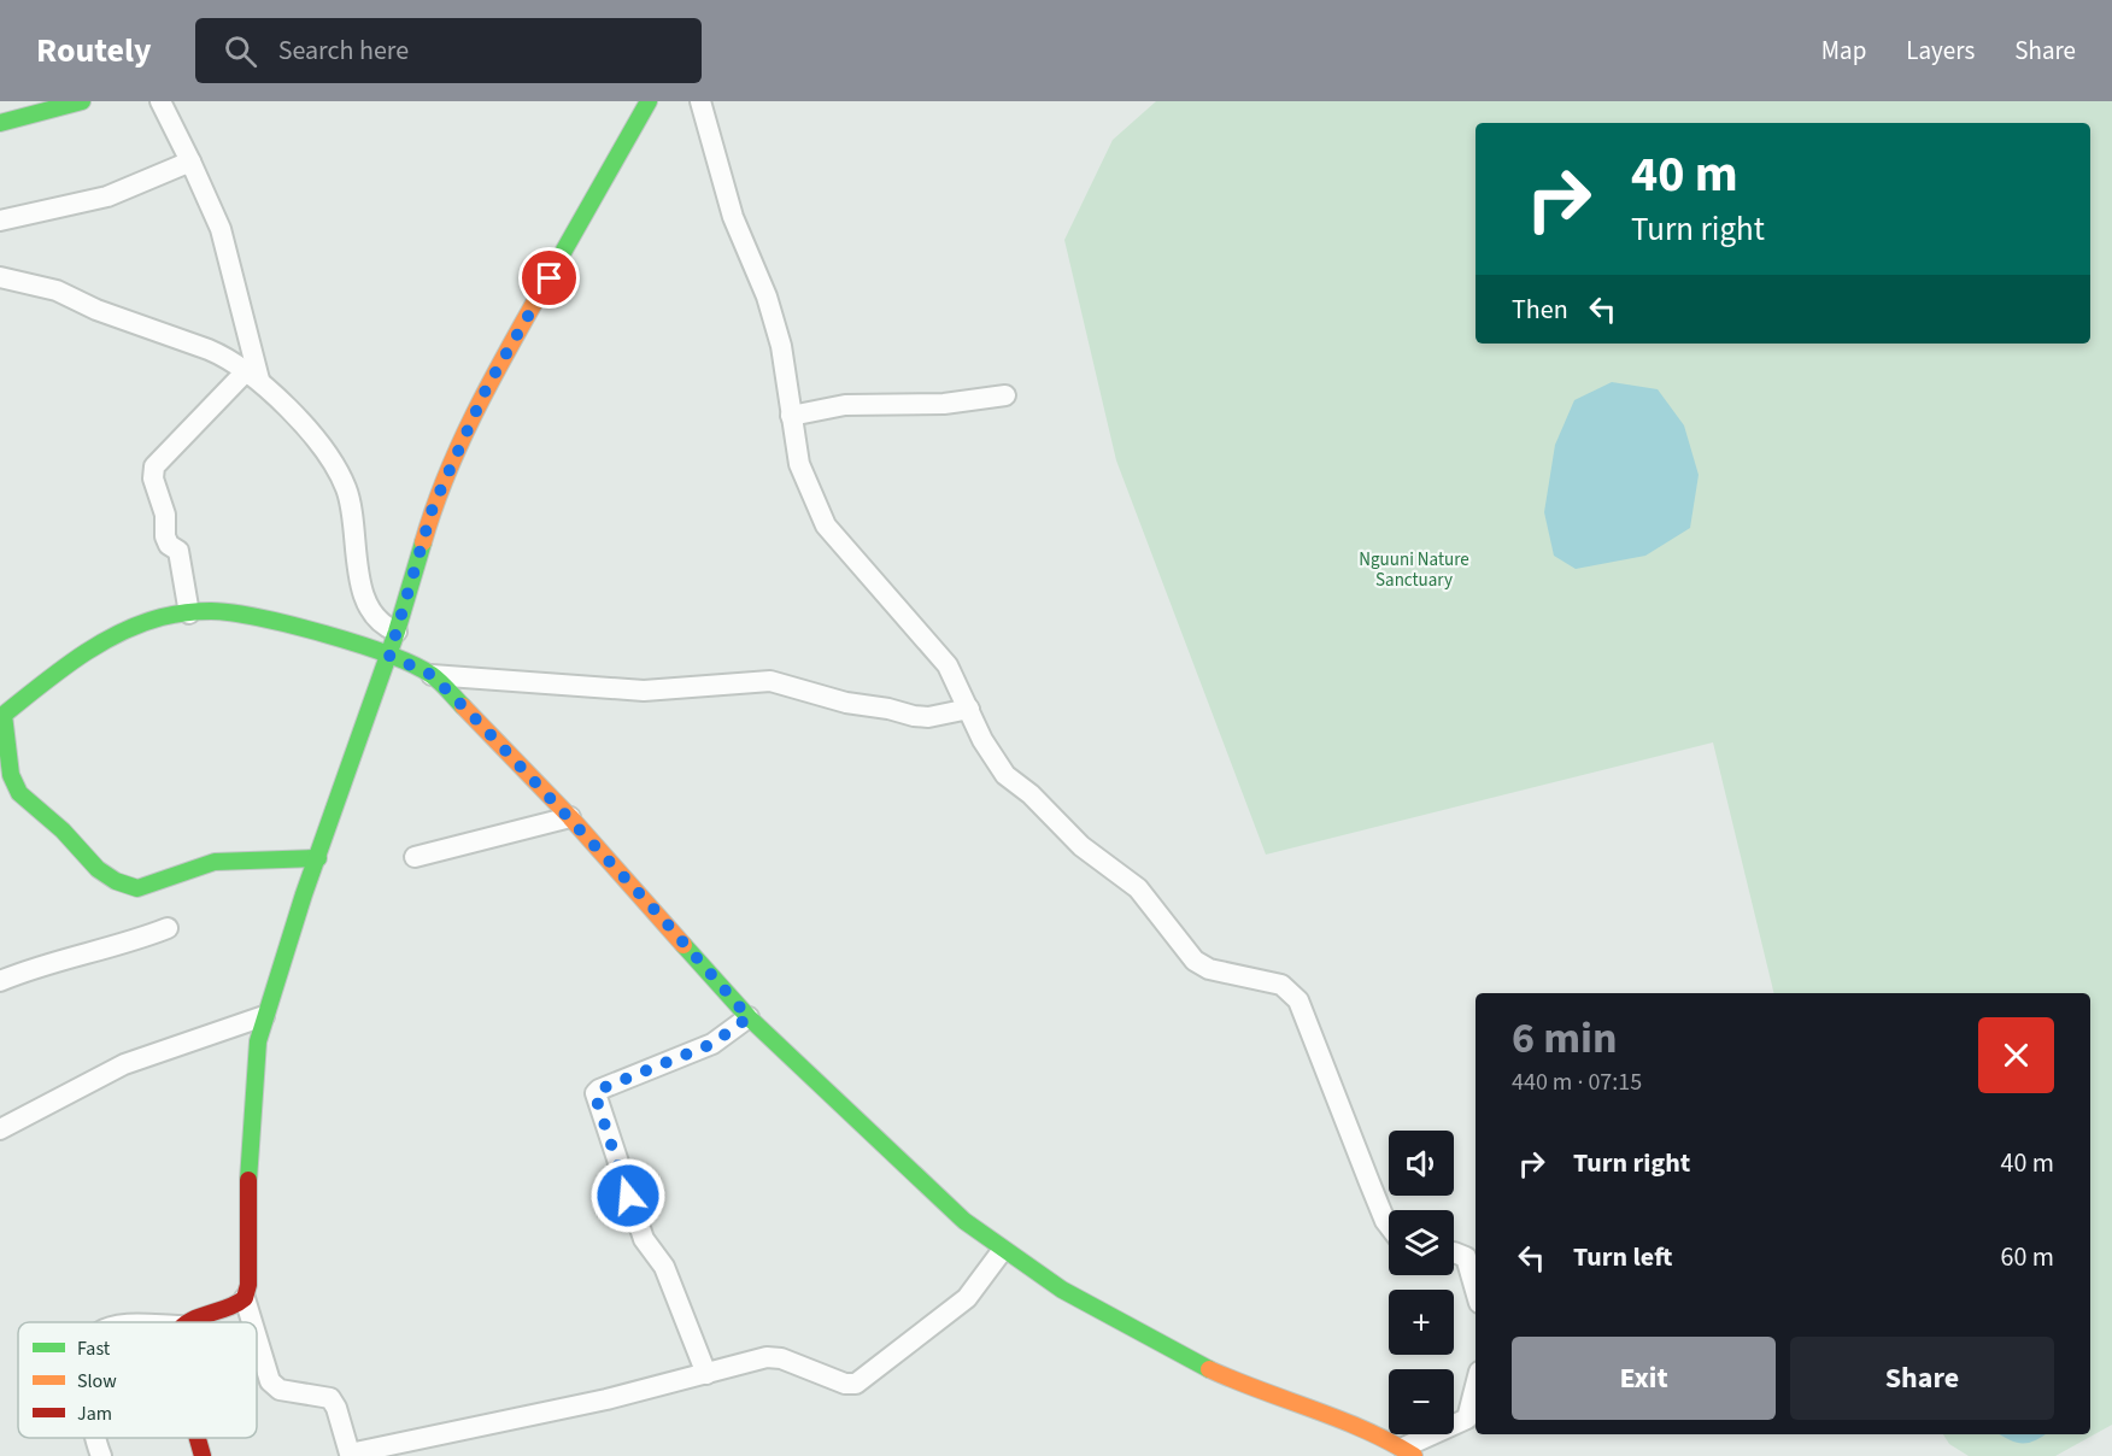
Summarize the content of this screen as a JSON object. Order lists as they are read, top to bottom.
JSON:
{
  "parks": ["Nguuni Nature Sanctuary"],
  "legend": ["Fast", "Slow", "Jam"],
  "page": {
    "header": "Routely",
    "search": "Search here",
    "nav": ["Map", "Layers", "Share"],
    "turn": ["40 m", "Turn right"],
    "then": "Then",
    "heading": ["6 min", "440 m · 07:15"],
    "list": [
      {
        "name": "Turn right",
        "value": "40 m"
      },
      {
        "name": "Turn left",
        "value": "60 m"
      }
    ],
    "map_buttons": ["+", "−"],
    "buttons": ["Exit", "Share"]
  }
}
